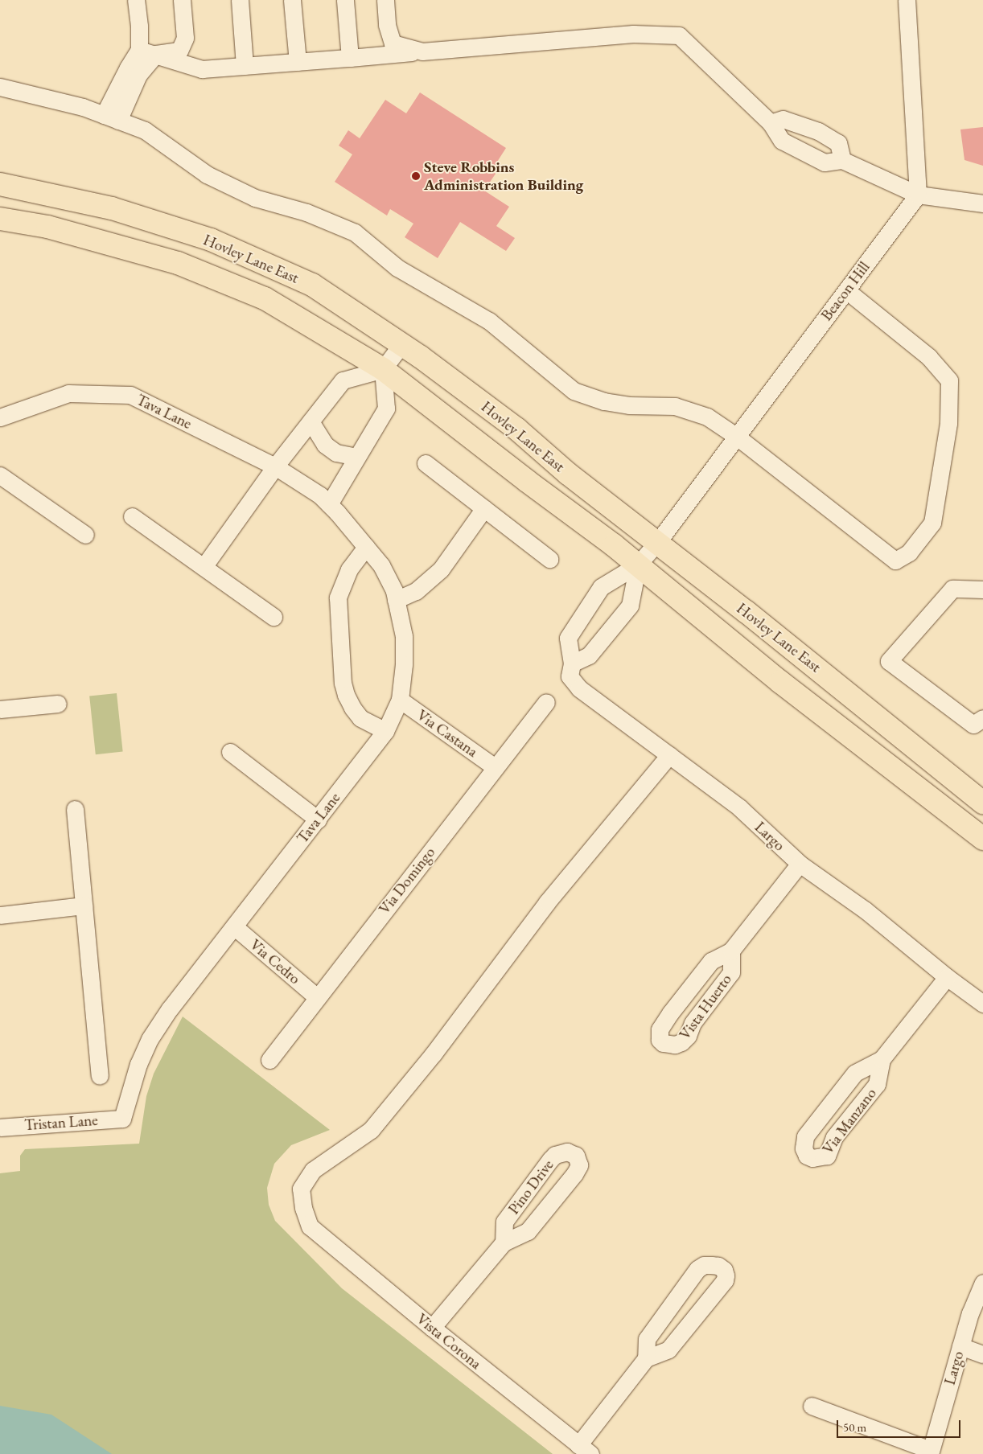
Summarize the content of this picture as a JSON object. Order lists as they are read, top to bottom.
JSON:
{
  "streets": {
    "main road": ["Hovley Lane East"],
    "street": [
      "Beacon Hill",
      "Tava Lane",
      "Via Castana",
      "Largo",
      "Via Domingo",
      "Via Cedro",
      "Vista Huerto",
      "Via Manzano",
      "Tristan Lane",
      "Pino Drive",
      "Vista Corona"
    ]
  },
  "crossings": [
    ["Hovley Lane East", "Beacon Hill"],
    ["Hovley Lane East", "Largo"],
    ["Beacon Hill", "Largo"],
    ["Tava Lane", "Via Castana"],
    ["Tava Lane", "Via Cedro"],
    ["Tava Lane", "Tristan Lane"],
    ["Via Castana", "Via Domingo"],
    ["Largo", "Vista Huerto"],
    ["Largo", "Via Manzano"],
    ["Largo", "Vista Corona"],
    ["Via Domingo", "Via Cedro"],
    ["Pino Drive", "Vista Corona"]
  ],
  "places": ["Steve Robbins Administration Building"],
  "scale_bar": "50 m"
}
